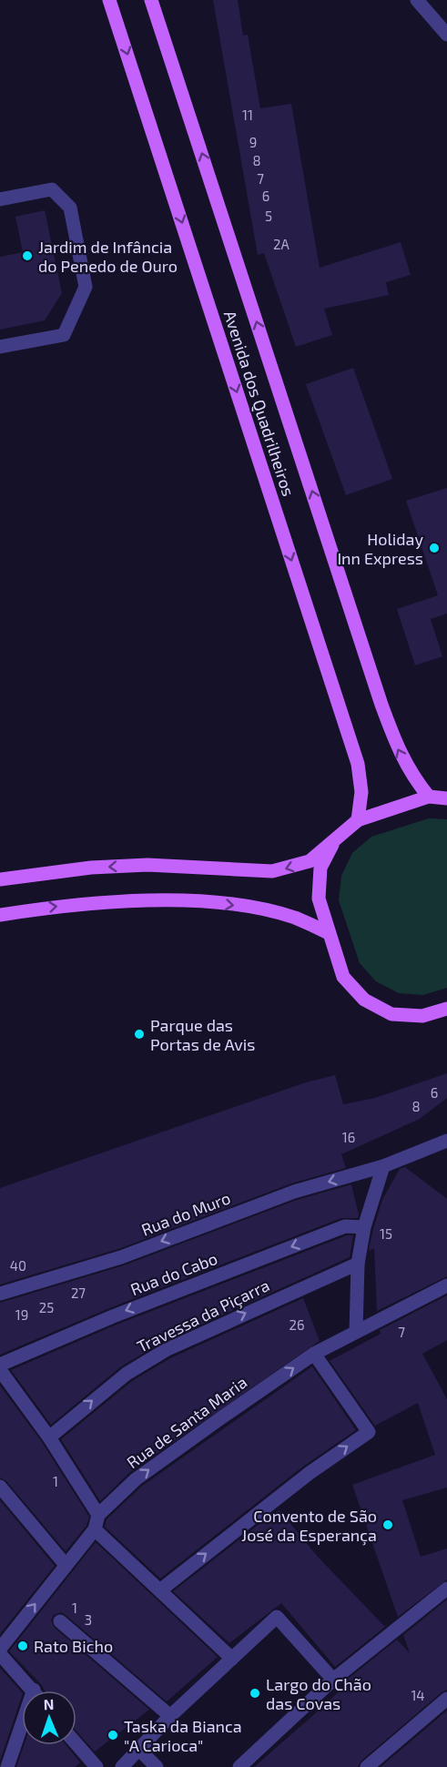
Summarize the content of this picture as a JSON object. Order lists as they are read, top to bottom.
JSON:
{
  "streets": {
    "main road": ["Avenida dos Quadrilheiros"],
    "street": [
      "Rua do Muro",
      "Rua do Cabo",
      "Travessa da Piçarra",
      "Rua de Santa Maria"
    ]
  },
  "one_way": [
    "Rua do Muro",
    "Rua do Cabo",
    "Travessa da Piçarra",
    "Rua de Santa Maria"
  ],
  "places": [
    "Jardim de Infância do Penedo de Ouro",
    "Holiday Inn Express",
    "Parque das Portas de Avis",
    "Convento de São José da Esperança",
    "Rato Bicho",
    "Largo do Chão das Covas",
    "Taska da Bianca \"A Carioca\""
  ],
  "house_numbers": [
    "11",
    "9",
    "8",
    "7",
    "6",
    "5",
    "2A",
    "6",
    "8",
    "16",
    "15",
    "40",
    "27",
    "25",
    "19",
    "26",
    "7",
    "1",
    "1",
    "3",
    "14"
  ],
  "north": "top"
}
